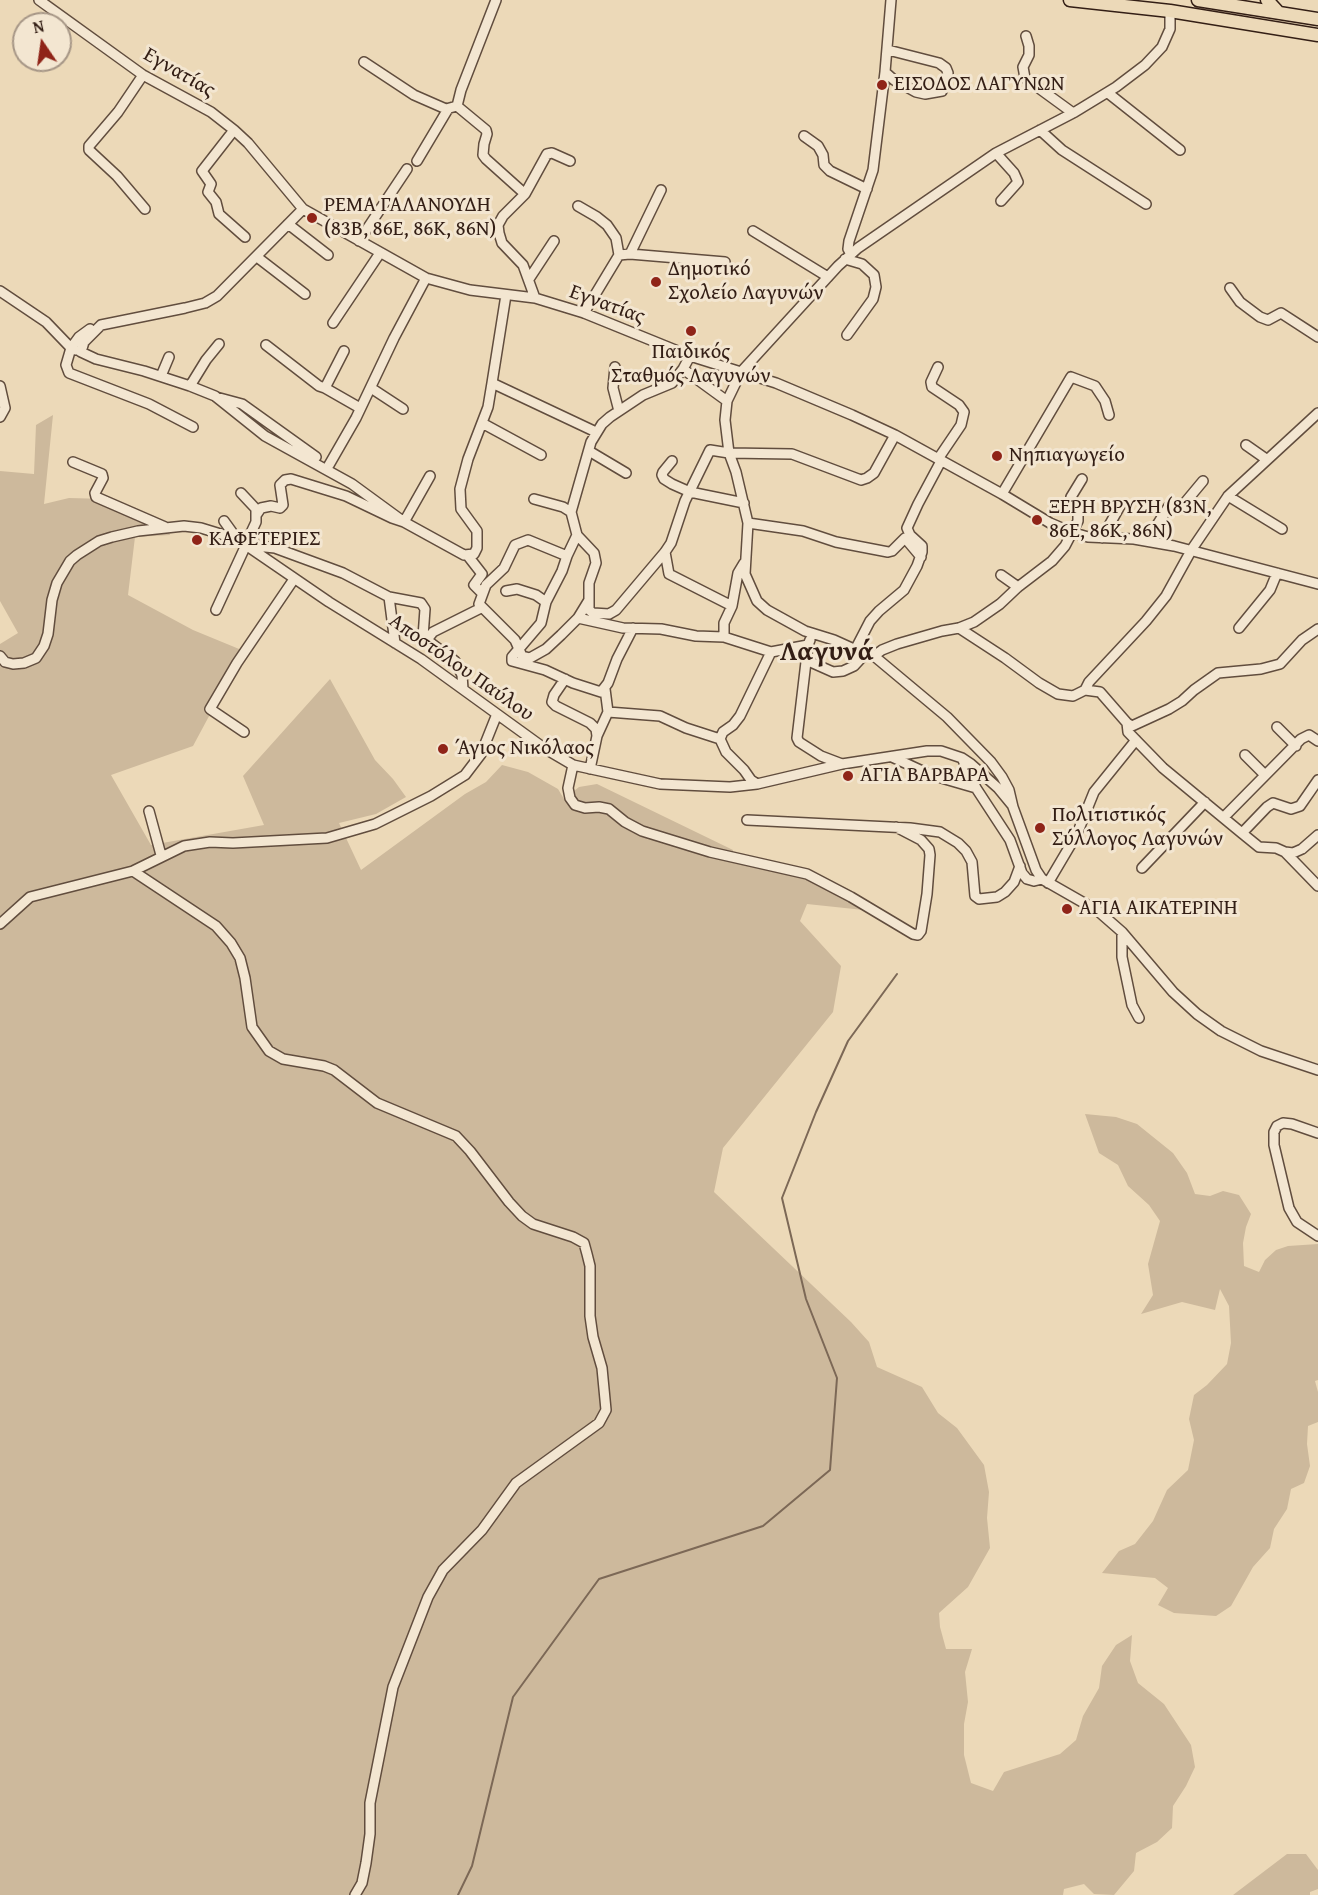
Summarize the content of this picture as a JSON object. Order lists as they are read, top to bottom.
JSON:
{
  "streets": {
    "street": ["Εγνατίας", "Αποστόλου Παύλου"]
  },
  "districts": ["Λαγυνά"],
  "places": [
    "ΕΙΣΟΔΟΣ ΛΑΓΥΝΩΝ",
    "ΡΕΜΑ ΓΑΛΑΝΟΥΔΗ (83Β, 86Ε, 86Κ, 86Ν)",
    "Δημοτικό Σχολείο Λαγυνών",
    "Παιδικός Σταθμός Λαγυνών",
    "Νηπιαγωγείο",
    "ΞΕΡΗ ΒΡΥΣΗ (83Ν, 86Ε, 86Κ, 86Ν)",
    "ΚΑΦΕΤΕΡΙΕΣ",
    "Άγιος Νικόλαος",
    "ΑΓΙΑ ΒΑΡΒΑΡΑ",
    "Πολιτιστικός Σύλλογος Λαγυνών",
    "ΑΓΙΑ ΑΙΚΑΤΕΡΙΝΗ"
  ],
  "north": "top"
}
